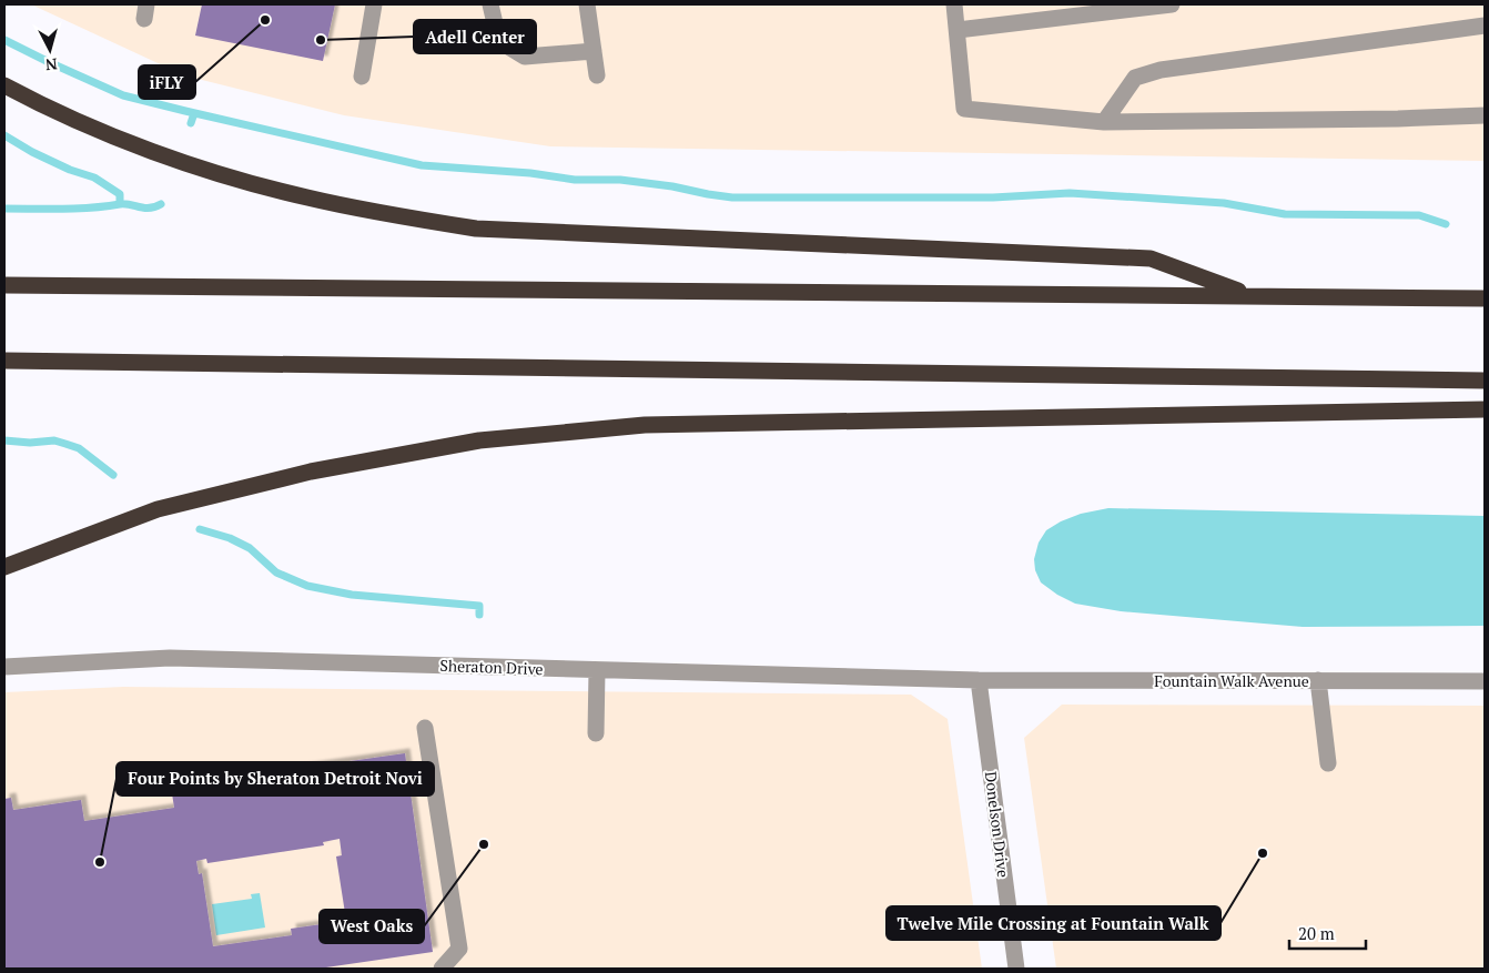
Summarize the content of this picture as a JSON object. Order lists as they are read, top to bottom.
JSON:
{
  "streets": {
    "street": ["Sheraton Drive", "Fountain Walk Avenue", "Donelson Drive"]
  },
  "crossings": [
    ["Sheraton Drive", "Fountain Walk Avenue"],
    ["Sheraton Drive", "Donelson Drive"],
    ["Fountain Walk Avenue", "Donelson Drive"]
  ],
  "places": [
    "iFLY",
    "Adell Center",
    "West Oaks",
    "Twelve Mile Crossing at Fountain Walk",
    "Four Points by Sheraton Detroit Novi"
  ],
  "scale_bar": "20 m",
  "north": "bottom"
}
